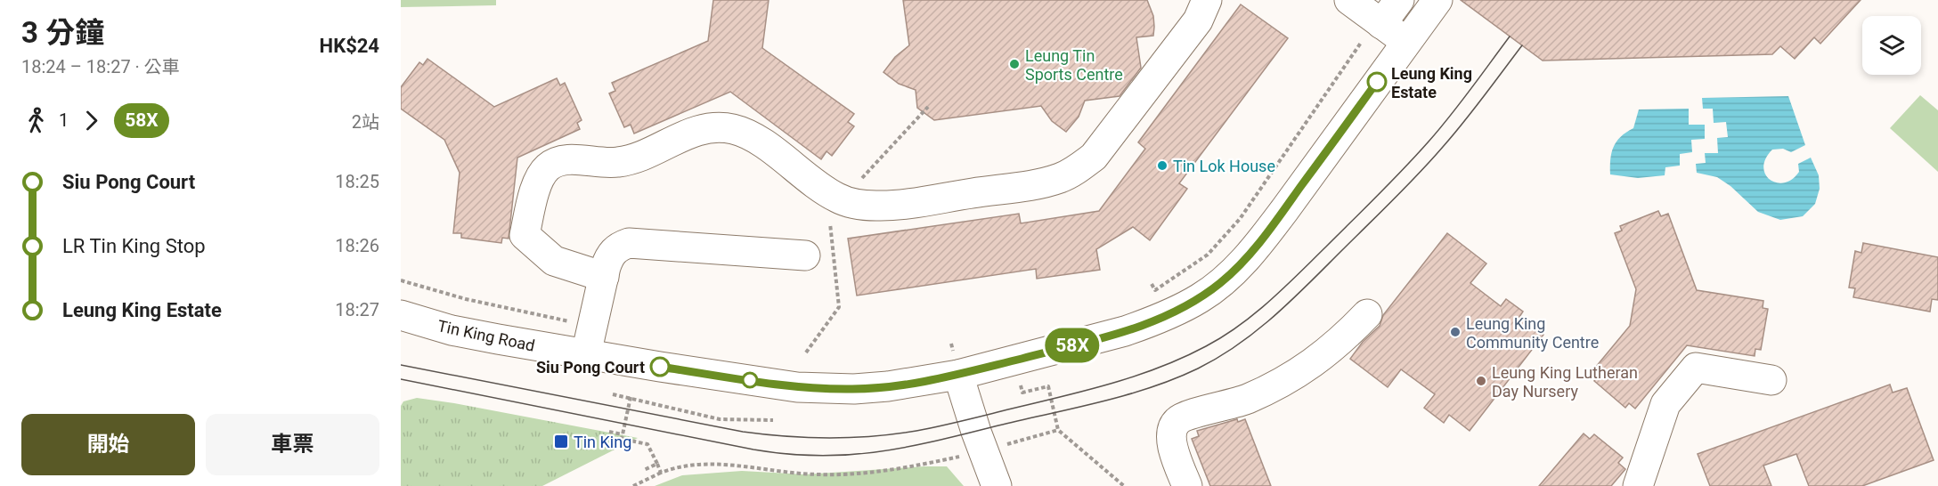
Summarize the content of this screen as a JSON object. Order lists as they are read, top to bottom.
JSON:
{
  "streets": {
    "street": ["Tin King Road"]
  },
  "places": {
    "other": [
      "Leung Tin Sports Centre",
      "Leung King Estate",
      "Tin Lok House",
      "Leung King Community Centre",
      "Siu Pong Court",
      "Leung King Lutheran Day Nursery"
    ],
    "transit": ["Tin King"]
  },
  "lines": ["bus line 58X"],
  "page": {
    "heading": ["3 分鐘", "18:24 – 18:27 · 公車", "HK$24"],
    "on_map": "58X",
    "legs": ["1", "58X", "2站"],
    "list": [
      {
        "name": "Siu Pong Court",
        "value": "18:25"
      },
      {
        "name": "LR Tin King Stop",
        "value": "18:26"
      },
      {
        "name": "Leung King Estate",
        "value": "18:27"
      }
    ],
    "buttons": ["開始", "車票"]
  }
}
